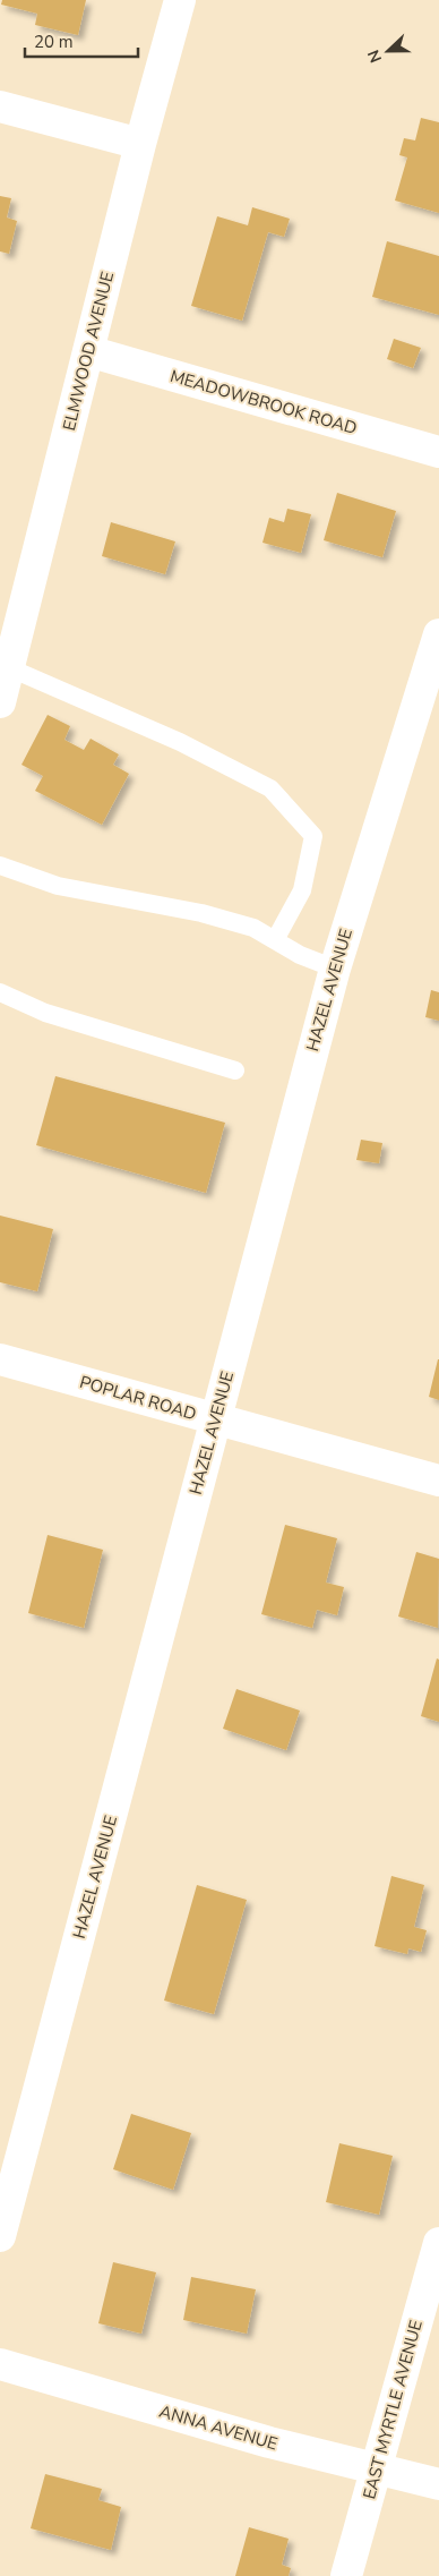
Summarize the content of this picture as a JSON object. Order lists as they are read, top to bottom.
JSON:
{
  "streets": {
    "street": [
      "ELMWOOD AVENUE",
      "MEADOWBROOK ROAD",
      "HAZEL AVENUE",
      "POPLAR ROAD",
      "EAST MYRTLE AVENUE",
      "ANNA AVENUE"
    ]
  },
  "crossings": [
    ["ELMWOOD AVENUE", "MEADOWBROOK ROAD"],
    ["HAZEL AVENUE", "POPLAR ROAD"],
    ["EAST MYRTLE AVENUE", "ANNA AVENUE"]
  ],
  "scale_bar": "20 m",
  "north": "left"
}
